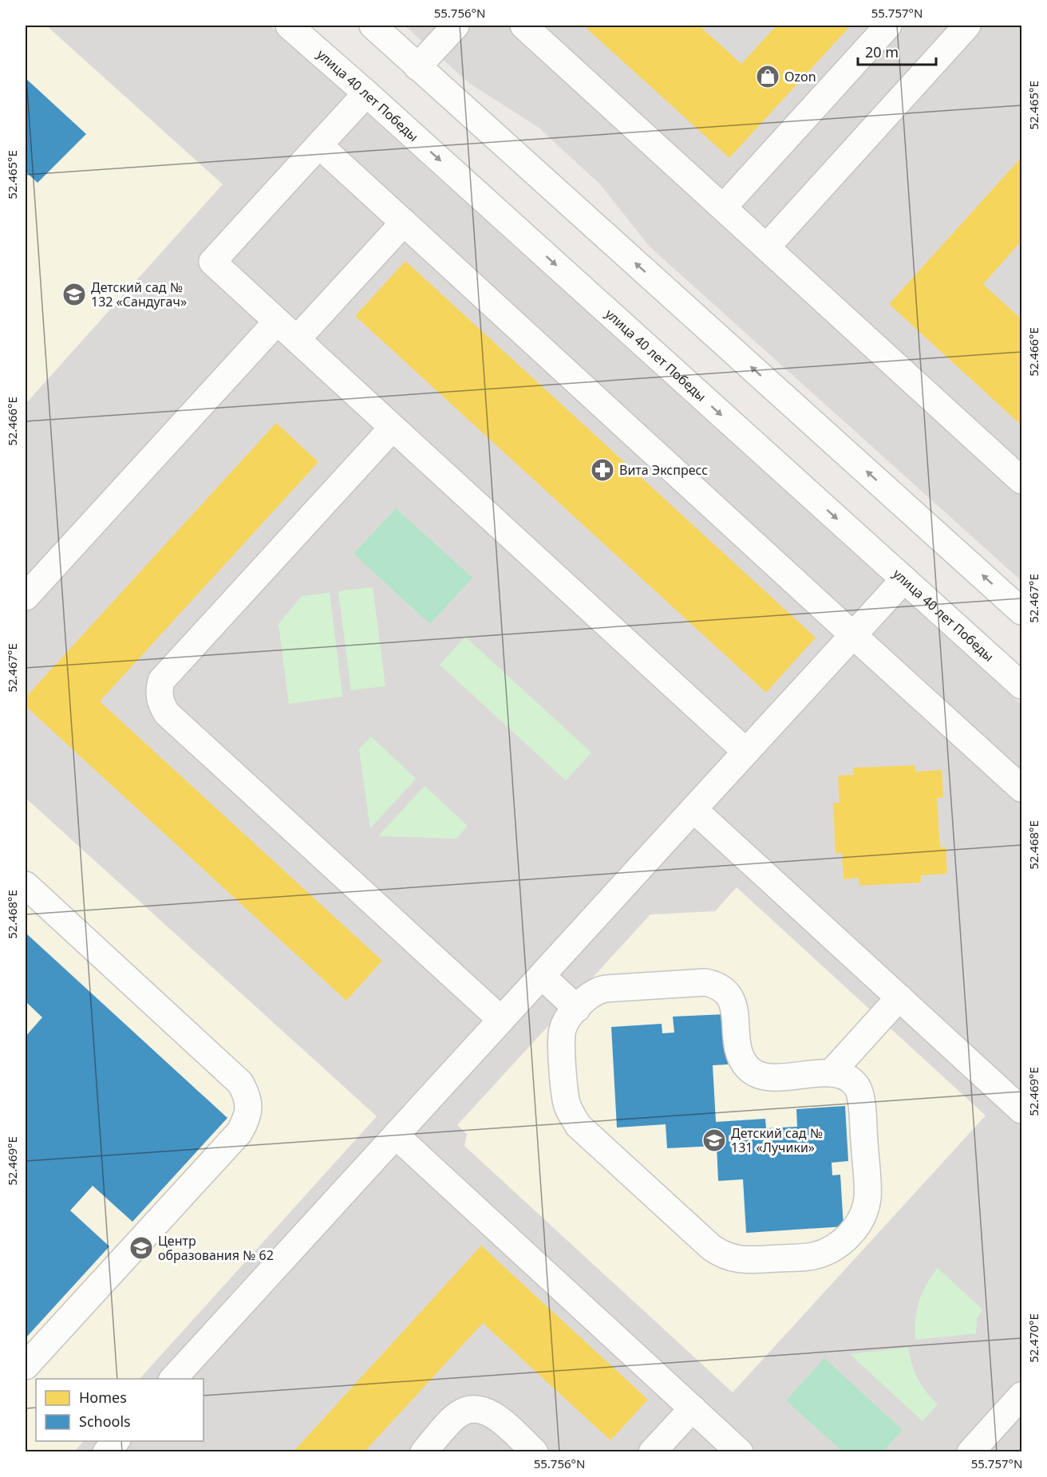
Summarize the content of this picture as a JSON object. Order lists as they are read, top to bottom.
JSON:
{
  "streets": {
    "street": ["улица 40 лет Победы"]
  },
  "places": {
    "shop": ["Ozon"],
    "school or university": ["Детский сад № 132 «Сандугач»", "Детский сад № 131 «Лучики»", "Центр образования № 62"],
    "pharmacy": ["Вита Экспресс"]
  },
  "legend": ["Homes", "Schools"],
  "scale_bar": "20 m",
  "coordinates": [
    "55.756°N",
    "55.757°N",
    "52.465°E",
    "52.466°E",
    "52.467°E",
    "52.468°E",
    "52.469°E",
    "52.470°E"
  ]
}
